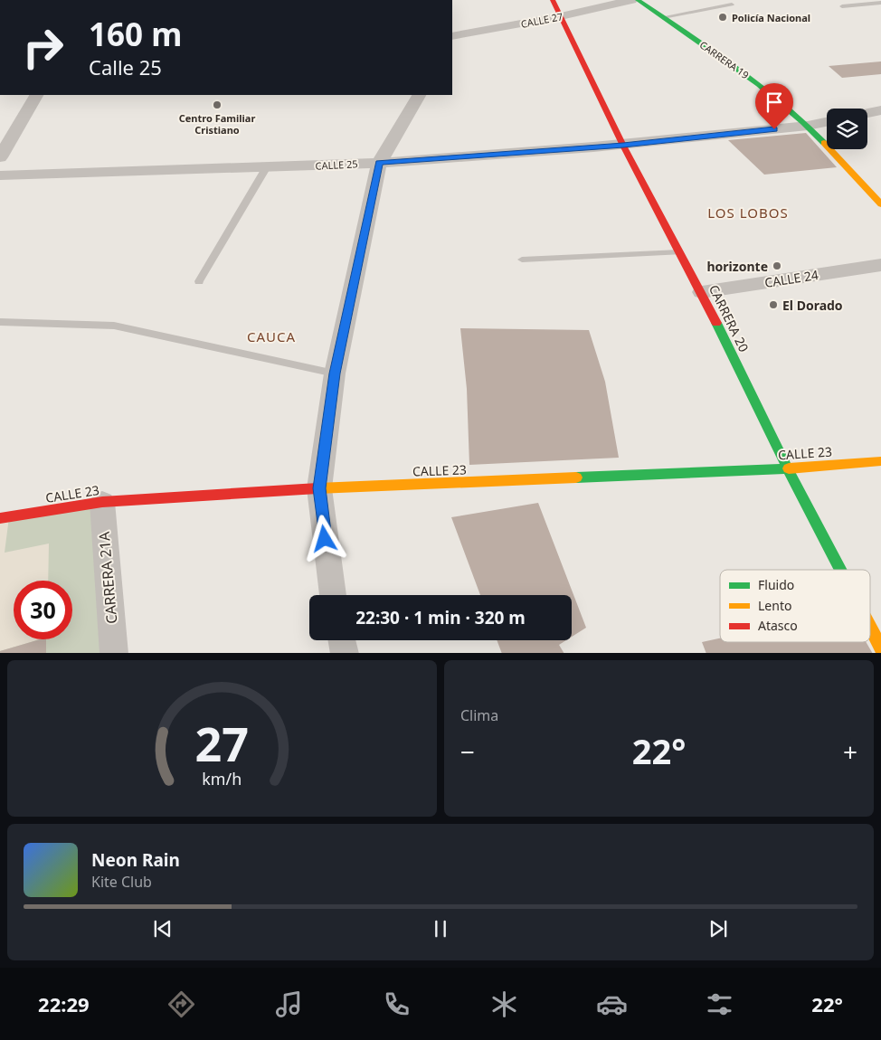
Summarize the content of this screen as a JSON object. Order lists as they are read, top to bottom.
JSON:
{
  "streets": {
    "main road": ["CARRERA 19", "CARRERA 20", "CALLE 23"],
    "street": [
      "CALLE 27",
      "CALLE 25",
      "CALLE 24",
      "CARRERA 21A"
    ]
  },
  "crossings": [
    ["CALLE 27", "CARRERA 20"],
    ["CARRERA 19", "CALLE 25"],
    ["CALLE 25", "CARRERA 20"],
    ["CALLE 24", "CARRERA 20"],
    ["CARRERA 20", "CALLE 23"],
    ["CALLE 23", "CARRERA 21A"]
  ],
  "districts": ["LOS LOBOS", "CAUCA"],
  "places": [
    "Policía Nacional",
    "Centro Familiar Cristiano",
    "horizonte",
    "El Dorado"
  ],
  "legend": ["Fluido", "Lento", "Atasco"],
  "page": {
    "turn": ["160 m", "Calle 25"],
    "limit": "30",
    "trip": "22:30 · 1 min · 320 m",
    "tile": "Clima",
    "heat": ["−", "22°", "+"],
    "song": ["Neon Rain", "Kite Club"],
    "tabs": ["22:29", "22°"],
    "gauge": ["27", "km/h"]
  }
}
